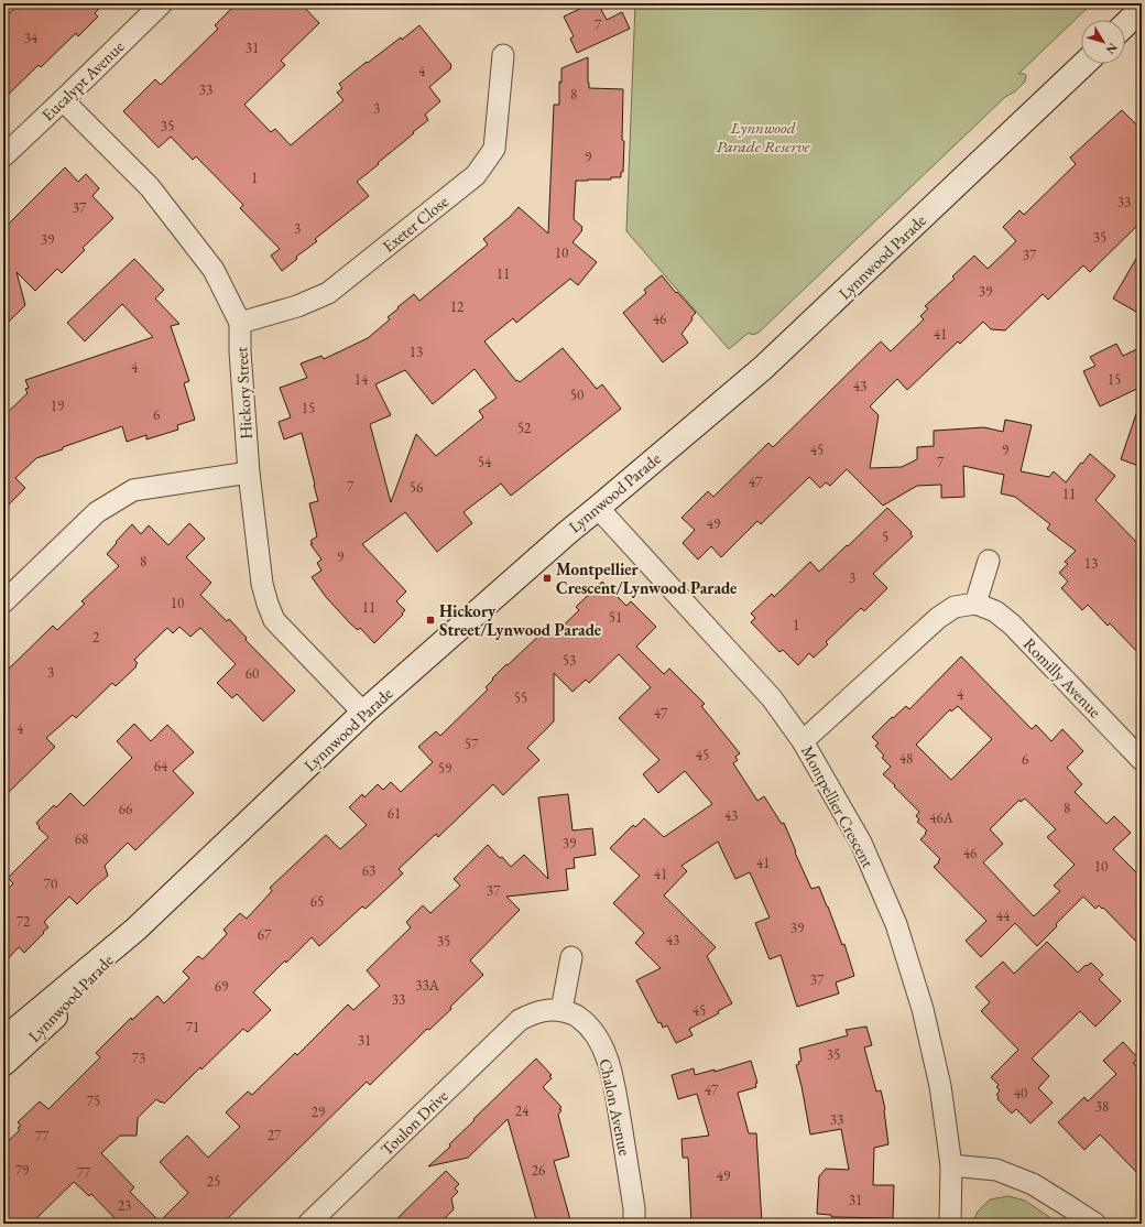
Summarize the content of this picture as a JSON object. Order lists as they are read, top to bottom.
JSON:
{
  "streets": {
    "main road": ["Lynnwood Parade"],
    "street": [
      "Eucalypt Avenue",
      "Exeter Close",
      "Hickory Street",
      "Romilly Avenue",
      "Montpellier Crescent",
      "Chalon Avenue",
      "Toulon Drive"
    ]
  },
  "crossings": [
    ["Eucalypt Avenue", "Hickory Street"],
    ["Exeter Close", "Hickory Street"],
    ["Lynnwood Parade", "Hickory Street"],
    ["Lynnwood Parade", "Montpellier Crescent"],
    ["Chalon Avenue", "Toulon Drive"]
  ],
  "parks": ["Lynnwood Parade Reserve"],
  "places": {
    "transit": ["Montpellier Crescent/Lynwood Parade", "Hickory Street/Lynwood Parade"]
  },
  "house_numbers": [
    "7",
    "34",
    "31",
    "4",
    "33",
    "8",
    "3",
    "35",
    "9",
    "1",
    "33",
    "37",
    "3",
    "35",
    "39",
    "10",
    "37",
    "11",
    "39",
    "12",
    "46",
    "41",
    "13",
    "4",
    "14",
    "15",
    "43",
    "50",
    "19",
    "15",
    "6",
    "52",
    "45",
    "9",
    "54",
    "7",
    "47",
    "7",
    "56",
    "11",
    "49",
    "5",
    "9",
    "8",
    "13",
    "3",
    "10",
    "11",
    "51",
    "1",
    "2",
    "53",
    "3",
    "60",
    "4",
    "55",
    "47",
    "4",
    "57",
    "45",
    "48",
    "6",
    "64",
    "59",
    "8",
    "66",
    "61",
    "43",
    "46A",
    "68",
    "39",
    "46",
    "41",
    "10",
    "63",
    "41",
    "70",
    "37",
    "65",
    "44",
    "72",
    "39",
    "67",
    "43",
    "35",
    "37",
    "33A",
    "69",
    "33",
    "45",
    "71",
    "31",
    "35",
    "73",
    "47",
    "40",
    "75",
    "38",
    "24",
    "29",
    "33",
    "27",
    "77",
    "79",
    "26",
    "77",
    "49",
    "25",
    "31",
    "23"
  ],
  "north": "bottom right"
}
